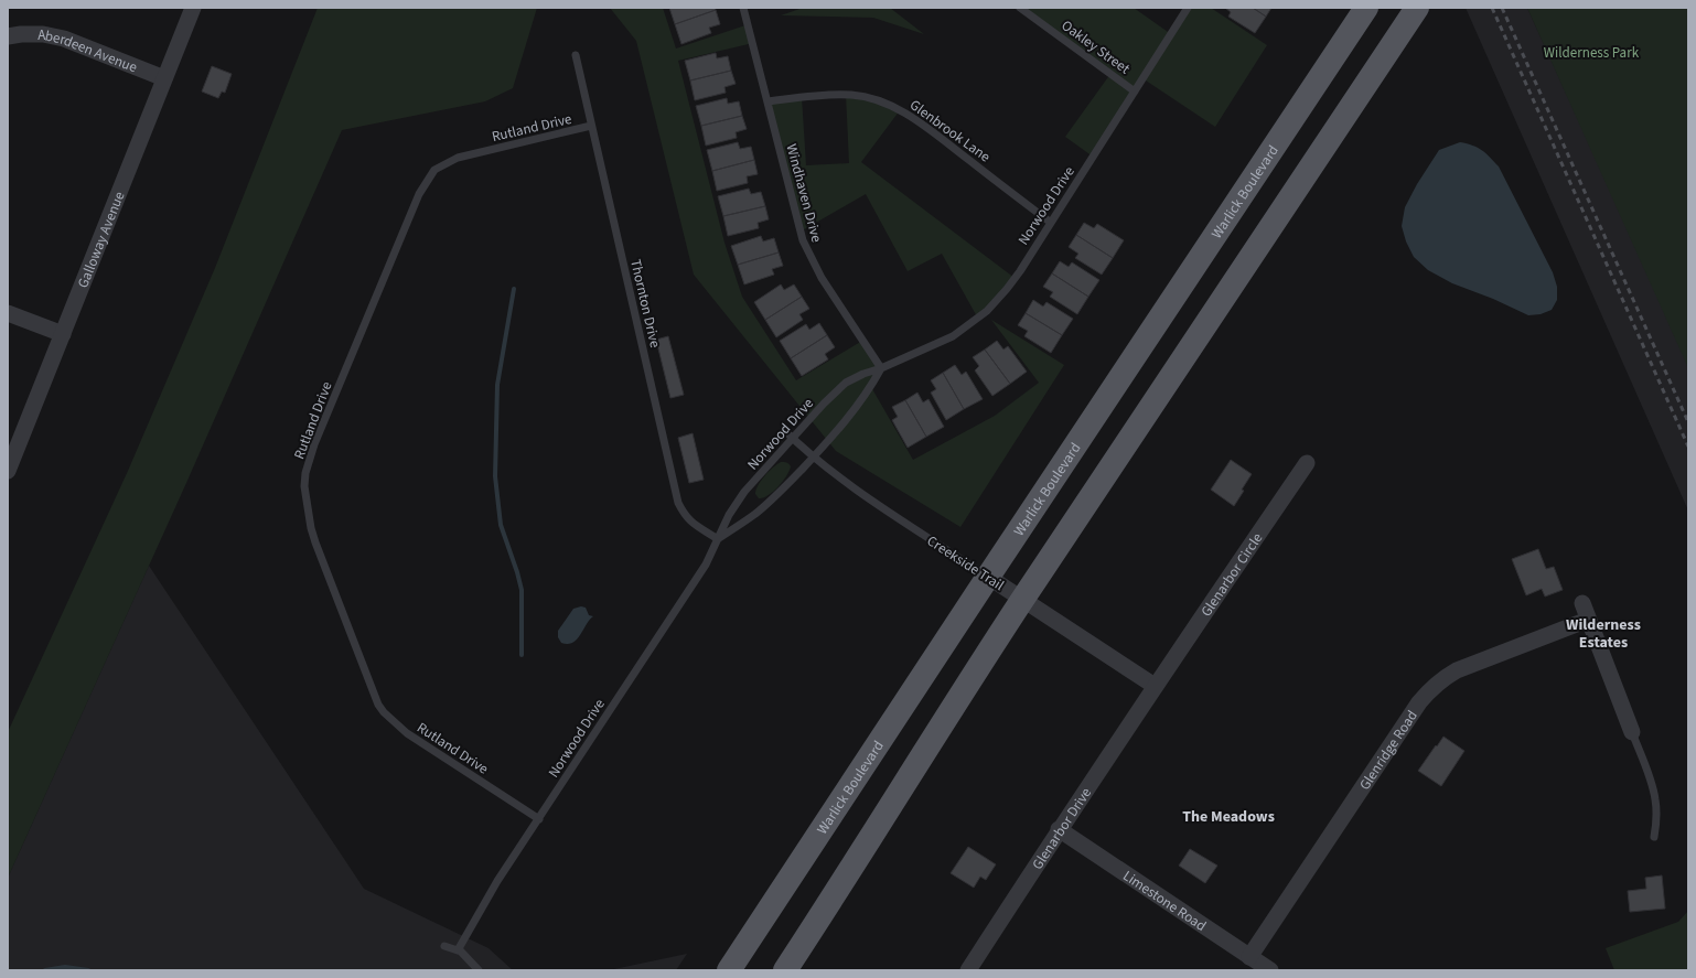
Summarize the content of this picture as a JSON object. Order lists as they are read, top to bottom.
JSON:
{
  "streets": {
    "main road": ["Warlick Boulevard"],
    "street": [
      "Aberdeen Avenue",
      "Galloway Avenue",
      "Creekside Trail",
      "Glenarbor Circle",
      "Glenridge Road",
      "Glenarbor Drive",
      "Limestone Road"
    ],
    "lane": [
      "Oakley Street",
      "Rutland Drive",
      "Glenbrook Lane",
      "Windhaven Drive",
      "Norwood Drive",
      "Thornton Drive"
    ]
  },
  "crossings": [
    ["Oakley Street", "Norwood Drive"],
    ["Aberdeen Avenue", "Galloway Avenue"],
    ["Rutland Drive", "Norwood Drive"],
    ["Rutland Drive", "Thornton Drive"],
    ["Glenbrook Lane", "Windhaven Drive"],
    ["Glenbrook Lane", "Norwood Drive"],
    ["Warlick Boulevard", "Creekside Trail"],
    ["Windhaven Drive", "Norwood Drive"],
    ["Norwood Drive", "Thornton Drive"],
    ["Norwood Drive", "Creekside Trail"],
    ["Creekside Trail", "Glenarbor Circle"],
    ["Creekside Trail", "Glenarbor Drive"],
    ["Glenarbor Circle", "Glenarbor Drive"],
    ["Glenridge Road", "Limestone Road"],
    ["Glenarbor Drive", "Limestone Road"]
  ],
  "districts": ["Wilderness Estates", "The Meadows"],
  "parks": ["Wilderness Park"]
}
